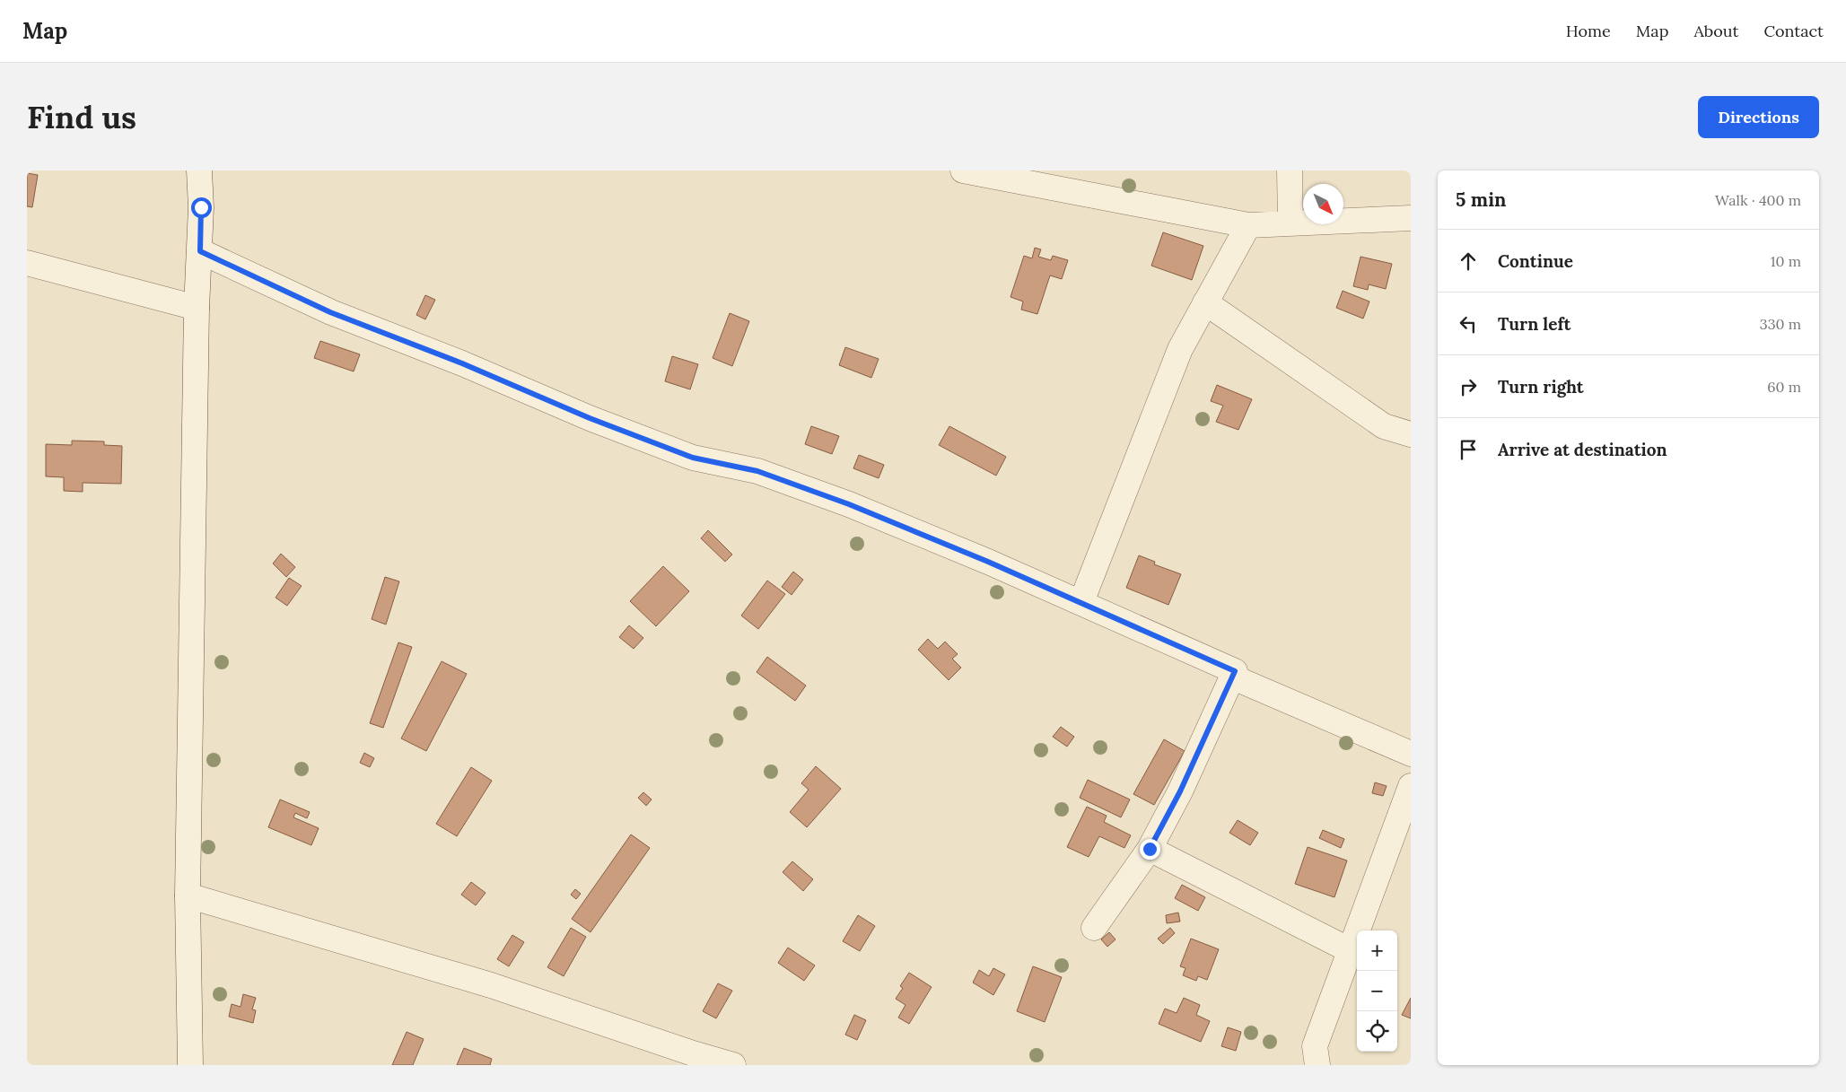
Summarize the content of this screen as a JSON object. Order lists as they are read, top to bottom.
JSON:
{
  "north": "bottom right",
  "page": {
    "header": "Map",
    "nav": [
      "Home",
      "Map",
      "About",
      "Contact"
    ],
    "buttons": "Directions",
    "title": "Find us",
    "heading": ["5 min", "Walk · 400 m"],
    "list": [
      ["Continue", "10 m"],
      ["Turn left", "330 m"],
      ["Turn right", "60 m"],
      "Arrive at destination"
    ],
    "map_buttons": ["+", "−"]
  }
}
